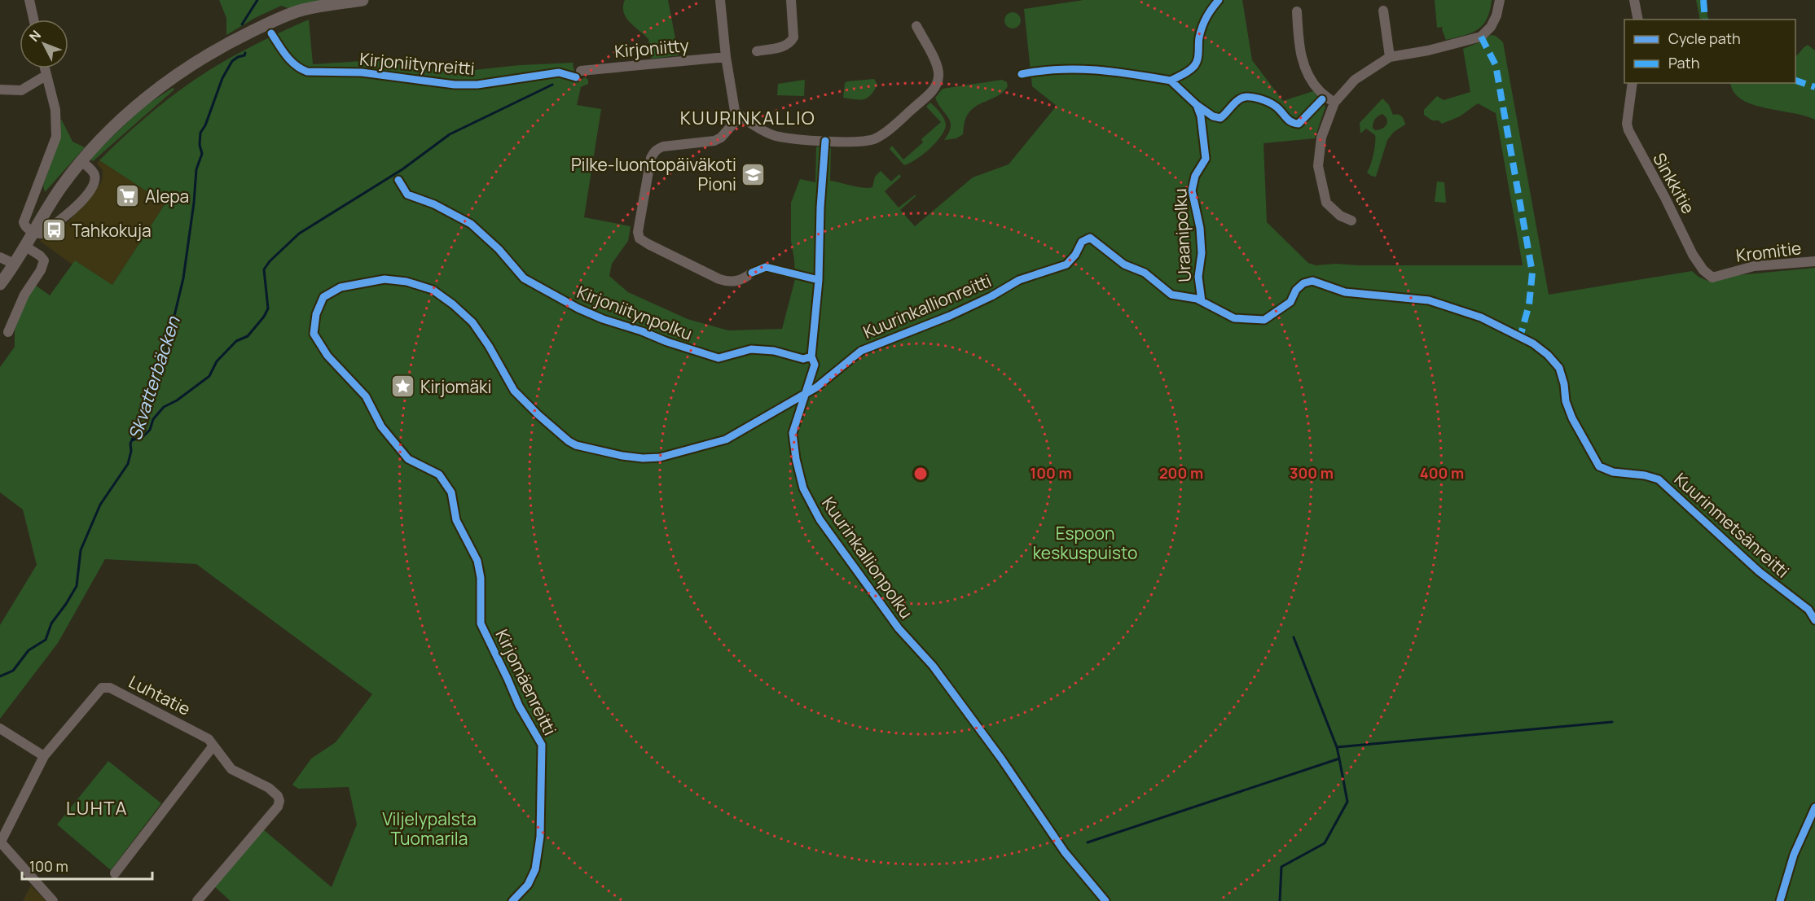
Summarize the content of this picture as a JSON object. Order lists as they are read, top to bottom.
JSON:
{
  "streets": {
    "street": [
      "Kirjoniitty",
      "Sinkkitie",
      "Kromitie",
      "Luhtatie"
    ],
    "cycle path": [
      "Kirjoniitynreitti",
      "Uraanipolku",
      "Kuurinkallionreitti",
      "Kirjoniitynpolku",
      "Kuurinkallionpolku"
    ]
  },
  "crossings": [
    ["Sinkkitie", "Kromitie"]
  ],
  "districts": ["KUURINKALLIO", "LUHTA"],
  "water": ["Skvatterbäcken"],
  "parks": ["Espoon keskuspuisto", "Viljelypalsta Tuomarila"],
  "places": {
    "school or university": ["Pilke-luontopäiväkoti Pioni"],
    "supermarket": ["Alepa"],
    "bus stop": ["Tahkokuja"],
    "place": ["Kirjomäki"]
  },
  "legend": ["Cycle path", "Path"],
  "scale_bar": "100 m",
  "north": "top left",
  "rings": [
    "100 m",
    "200 m",
    "300 m",
    "400 m"
  ]
}
